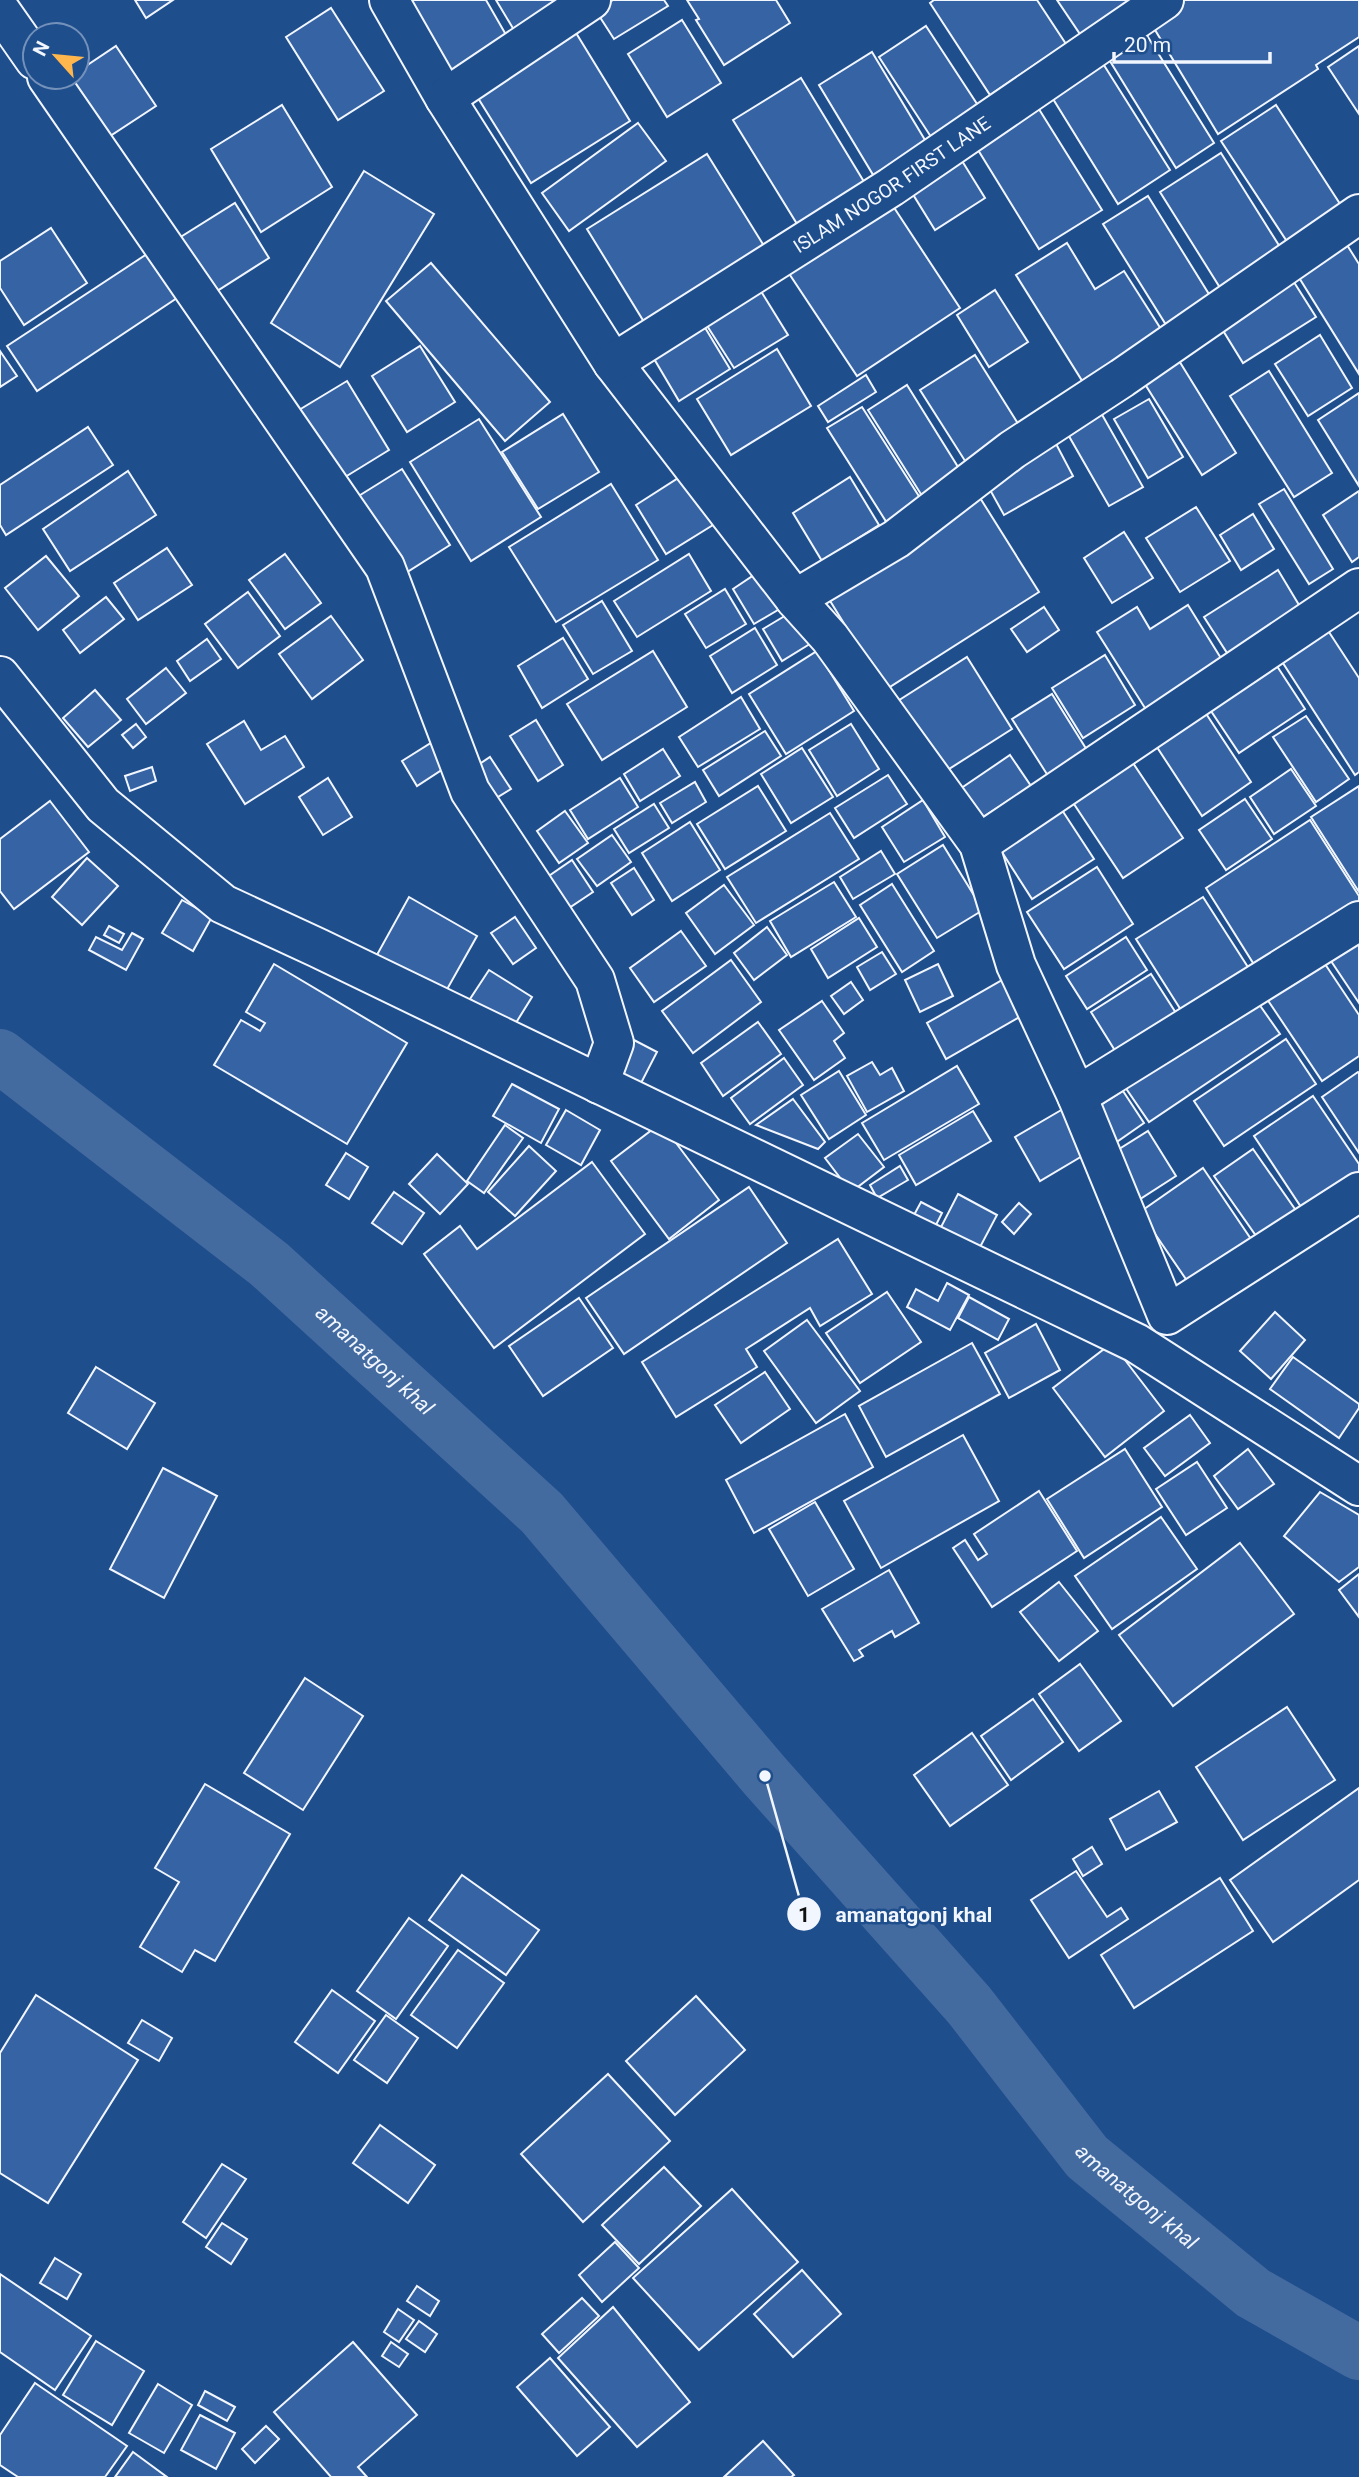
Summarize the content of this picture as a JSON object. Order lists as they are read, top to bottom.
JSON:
{
  "streets": {
    "street": ["ISLAM NOGOR FIRST LANE"]
  },
  "water": ["amanatgonj khal"],
  "places": ["amanatgonj khal"],
  "scale_bar": "20 m",
  "north": "top left"
}
